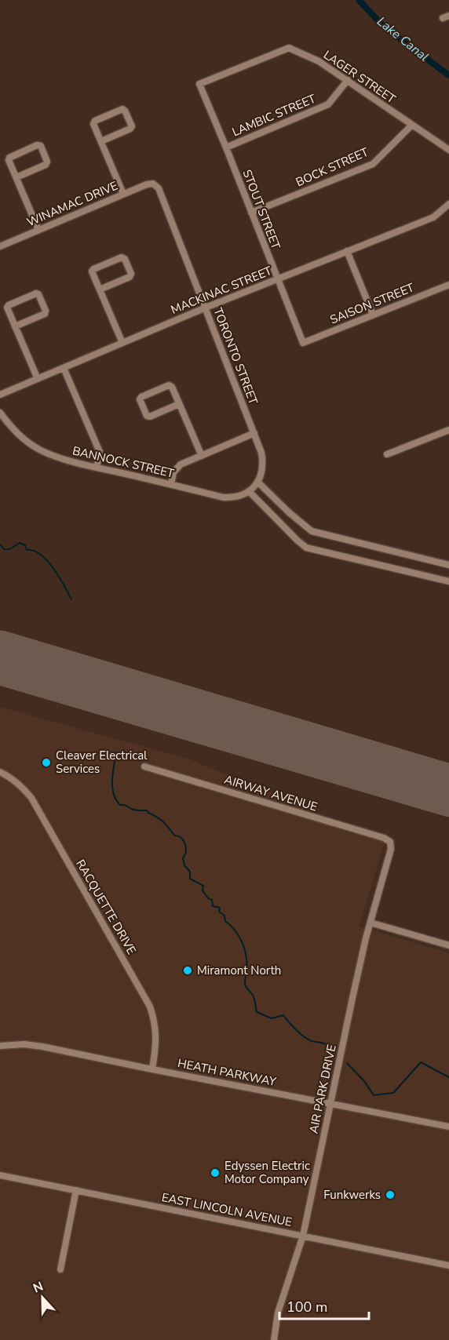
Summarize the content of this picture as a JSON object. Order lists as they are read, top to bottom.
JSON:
{
  "streets": {
    "street": [
      "LAGER STREET",
      "LAMBIC STREET",
      "BOCK STREET",
      "WINAMAC DRIVE",
      "STOUT STREET",
      "MACKINAC STREET",
      "SAISON STREET",
      "TORONTO STREET",
      "BANNOCK STREET",
      "AIRWAY AVENUE",
      "RACQUETTE DRIVE",
      "HEATH PARKWAY",
      "AIR PARK DRIVE",
      "EAST LINCOLN AVENUE"
    ]
  },
  "crossings": [
    ["LAGER STREET", "LAMBIC STREET"],
    ["LAGER STREET", "BOCK STREET"],
    ["LAGER STREET", "STOUT STREET"],
    ["LAMBIC STREET", "STOUT STREET"],
    ["BOCK STREET", "STOUT STREET"],
    ["WINAMAC DRIVE", "TORONTO STREET"],
    ["STOUT STREET", "MACKINAC STREET"],
    ["STOUT STREET", "SAISON STREET"],
    ["MACKINAC STREET", "TORONTO STREET"],
    ["TORONTO STREET", "BANNOCK STREET"],
    ["AIRWAY AVENUE", "AIR PARK DRIVE"],
    ["RACQUETTE DRIVE", "HEATH PARKWAY"],
    ["HEATH PARKWAY", "AIR PARK DRIVE"],
    ["AIR PARK DRIVE", "EAST LINCOLN AVENUE"]
  ],
  "water": ["Lake Canal"],
  "places": [
    "Cleaver Electrical Services",
    "Miramont North",
    "Edyssen Electric Motor Company",
    "Funkwerks"
  ],
  "scale_bar": "100 m",
  "north": "top"
}
